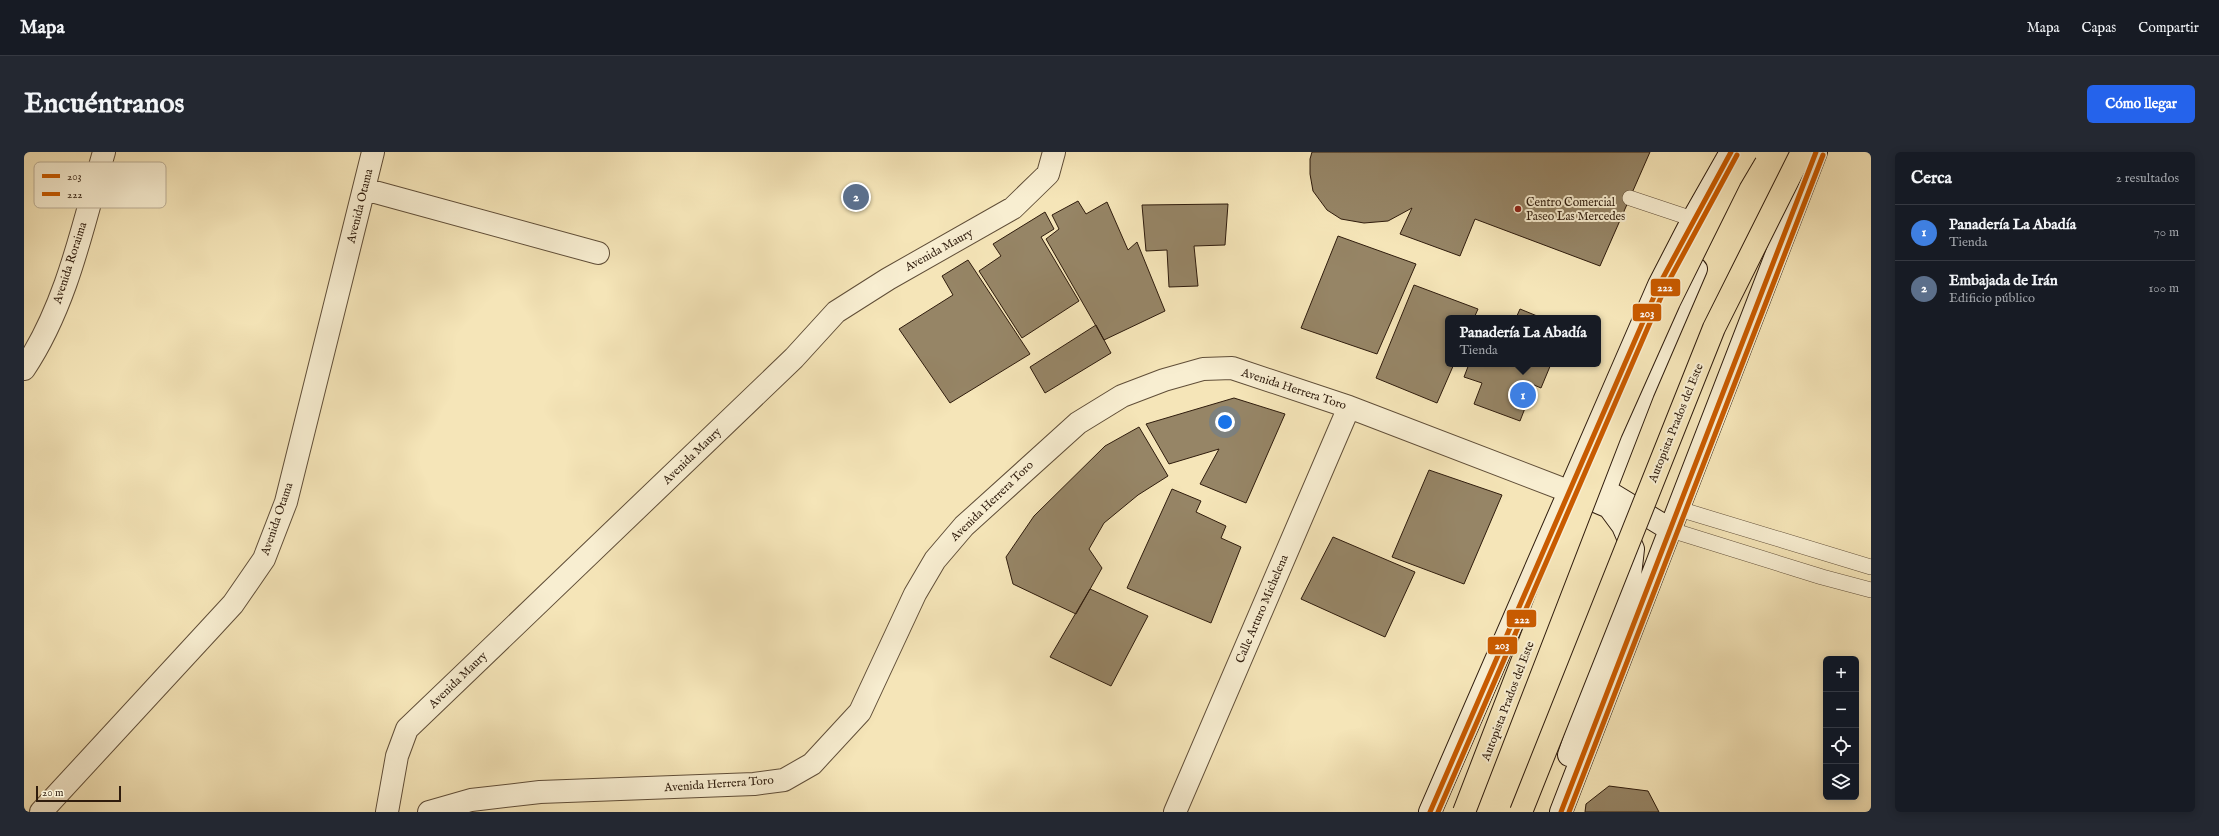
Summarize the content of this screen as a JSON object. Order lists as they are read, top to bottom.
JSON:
{
  "streets": {
    "highway": ["Autopista Prados del Este"],
    "street": [
      "Avenida Otama",
      "Avenida Maury",
      "Avenida Roraima",
      "Avenida Herrera Toro",
      "Calle Arturo Michelena"
    ]
  },
  "crossings": [
    ["Avenida Herrera Toro", "Calle Arturo Michelena"]
  ],
  "places": ["Centro Comercial Paseo Las Mercedes"],
  "lines": ["transit line 203", "transit line 222"],
  "legend": ["203", "222"],
  "scale_bar": "20 m",
  "page": {
    "header": "Mapa",
    "nav": ["Mapa", "Capas", "Compartir"],
    "buttons": "Cómo llegar",
    "title": "Encuéntranos",
    "heading": ["Cerca", "2 resultados"],
    "pins": ["2", "1"],
    "list": [
      {
        "mark": "1",
        "name": "Panadería La Abadía",
        "note": "Tienda",
        "value": "70 m"
      },
      {
        "mark": "2",
        "name": "Embajada de Irán",
        "note": "Edificio público",
        "value": "100 m"
      }
    ],
    "popup": ["Panadería La Abadía", "Tienda"],
    "map_buttons": ["+", "−"],
    "scale": "20 m"
  }
}
